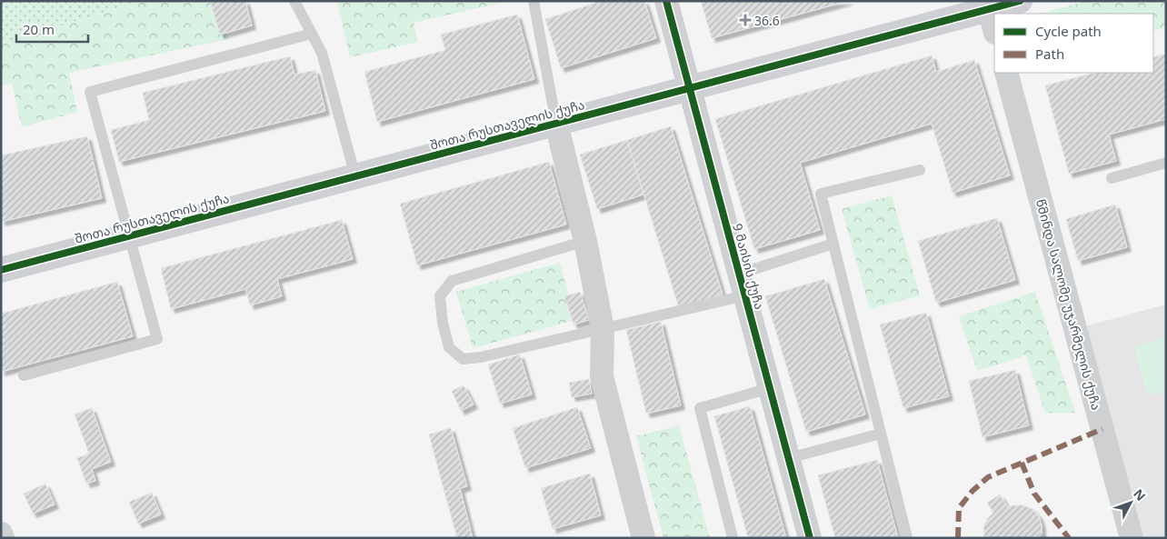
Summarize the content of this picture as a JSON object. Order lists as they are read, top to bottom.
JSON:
{
  "streets": {
    "street": ["შოთა რუსთაველის ქუჩა", "9 მაისის ქუჩა", "წმინდა სალომე უჯარმელის ქუჩა"]
  },
  "crossings": [
    ["შოთა რუსთაველის ქუჩა", "9 მაისის ქუჩა"]
  ],
  "places": {
    "health": ["36.6"]
  },
  "legend": ["Cycle path", "Path"],
  "scale_bar": "20 m",
  "north": "top right"
}
